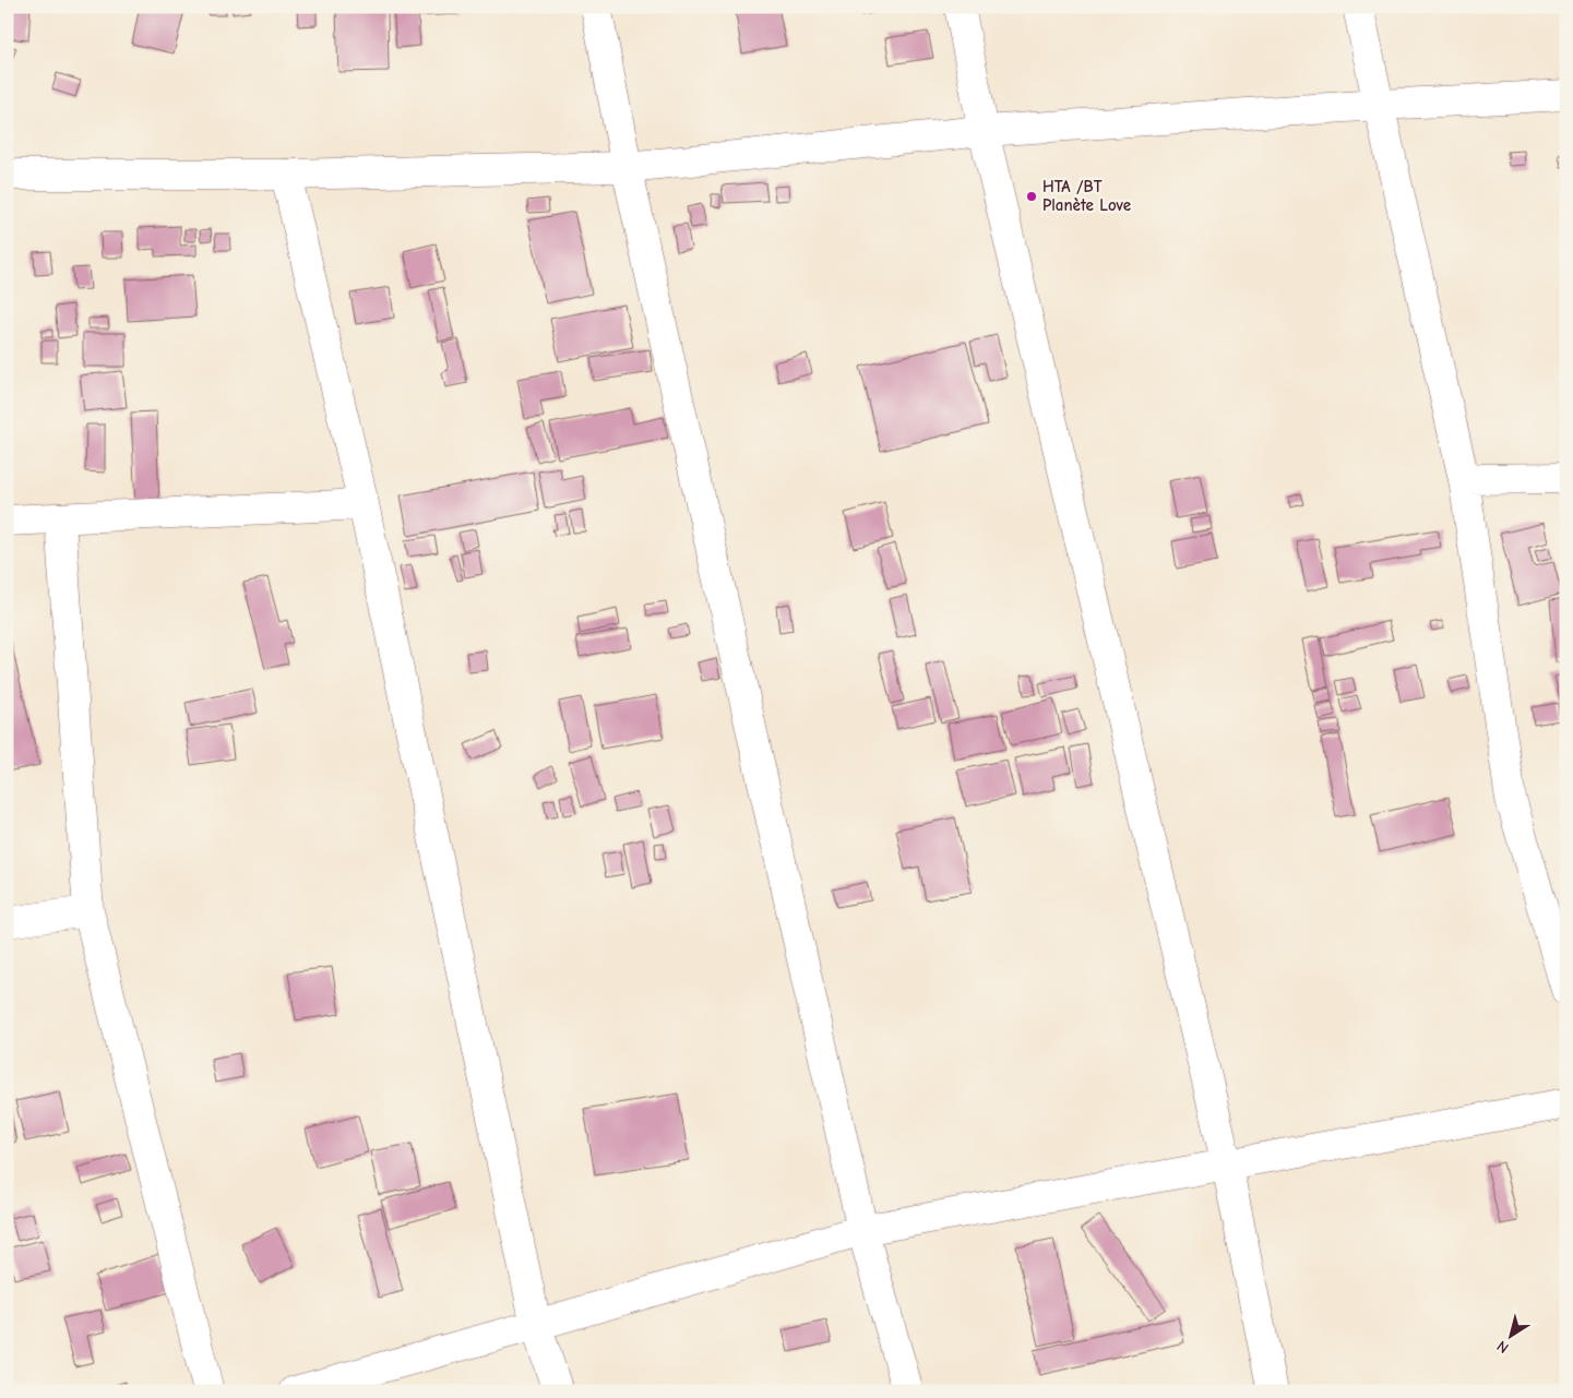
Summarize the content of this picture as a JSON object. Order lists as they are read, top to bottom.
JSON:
{
  "places": ["HTA /BT Planète Love"],
  "north": "bottom left"
}
